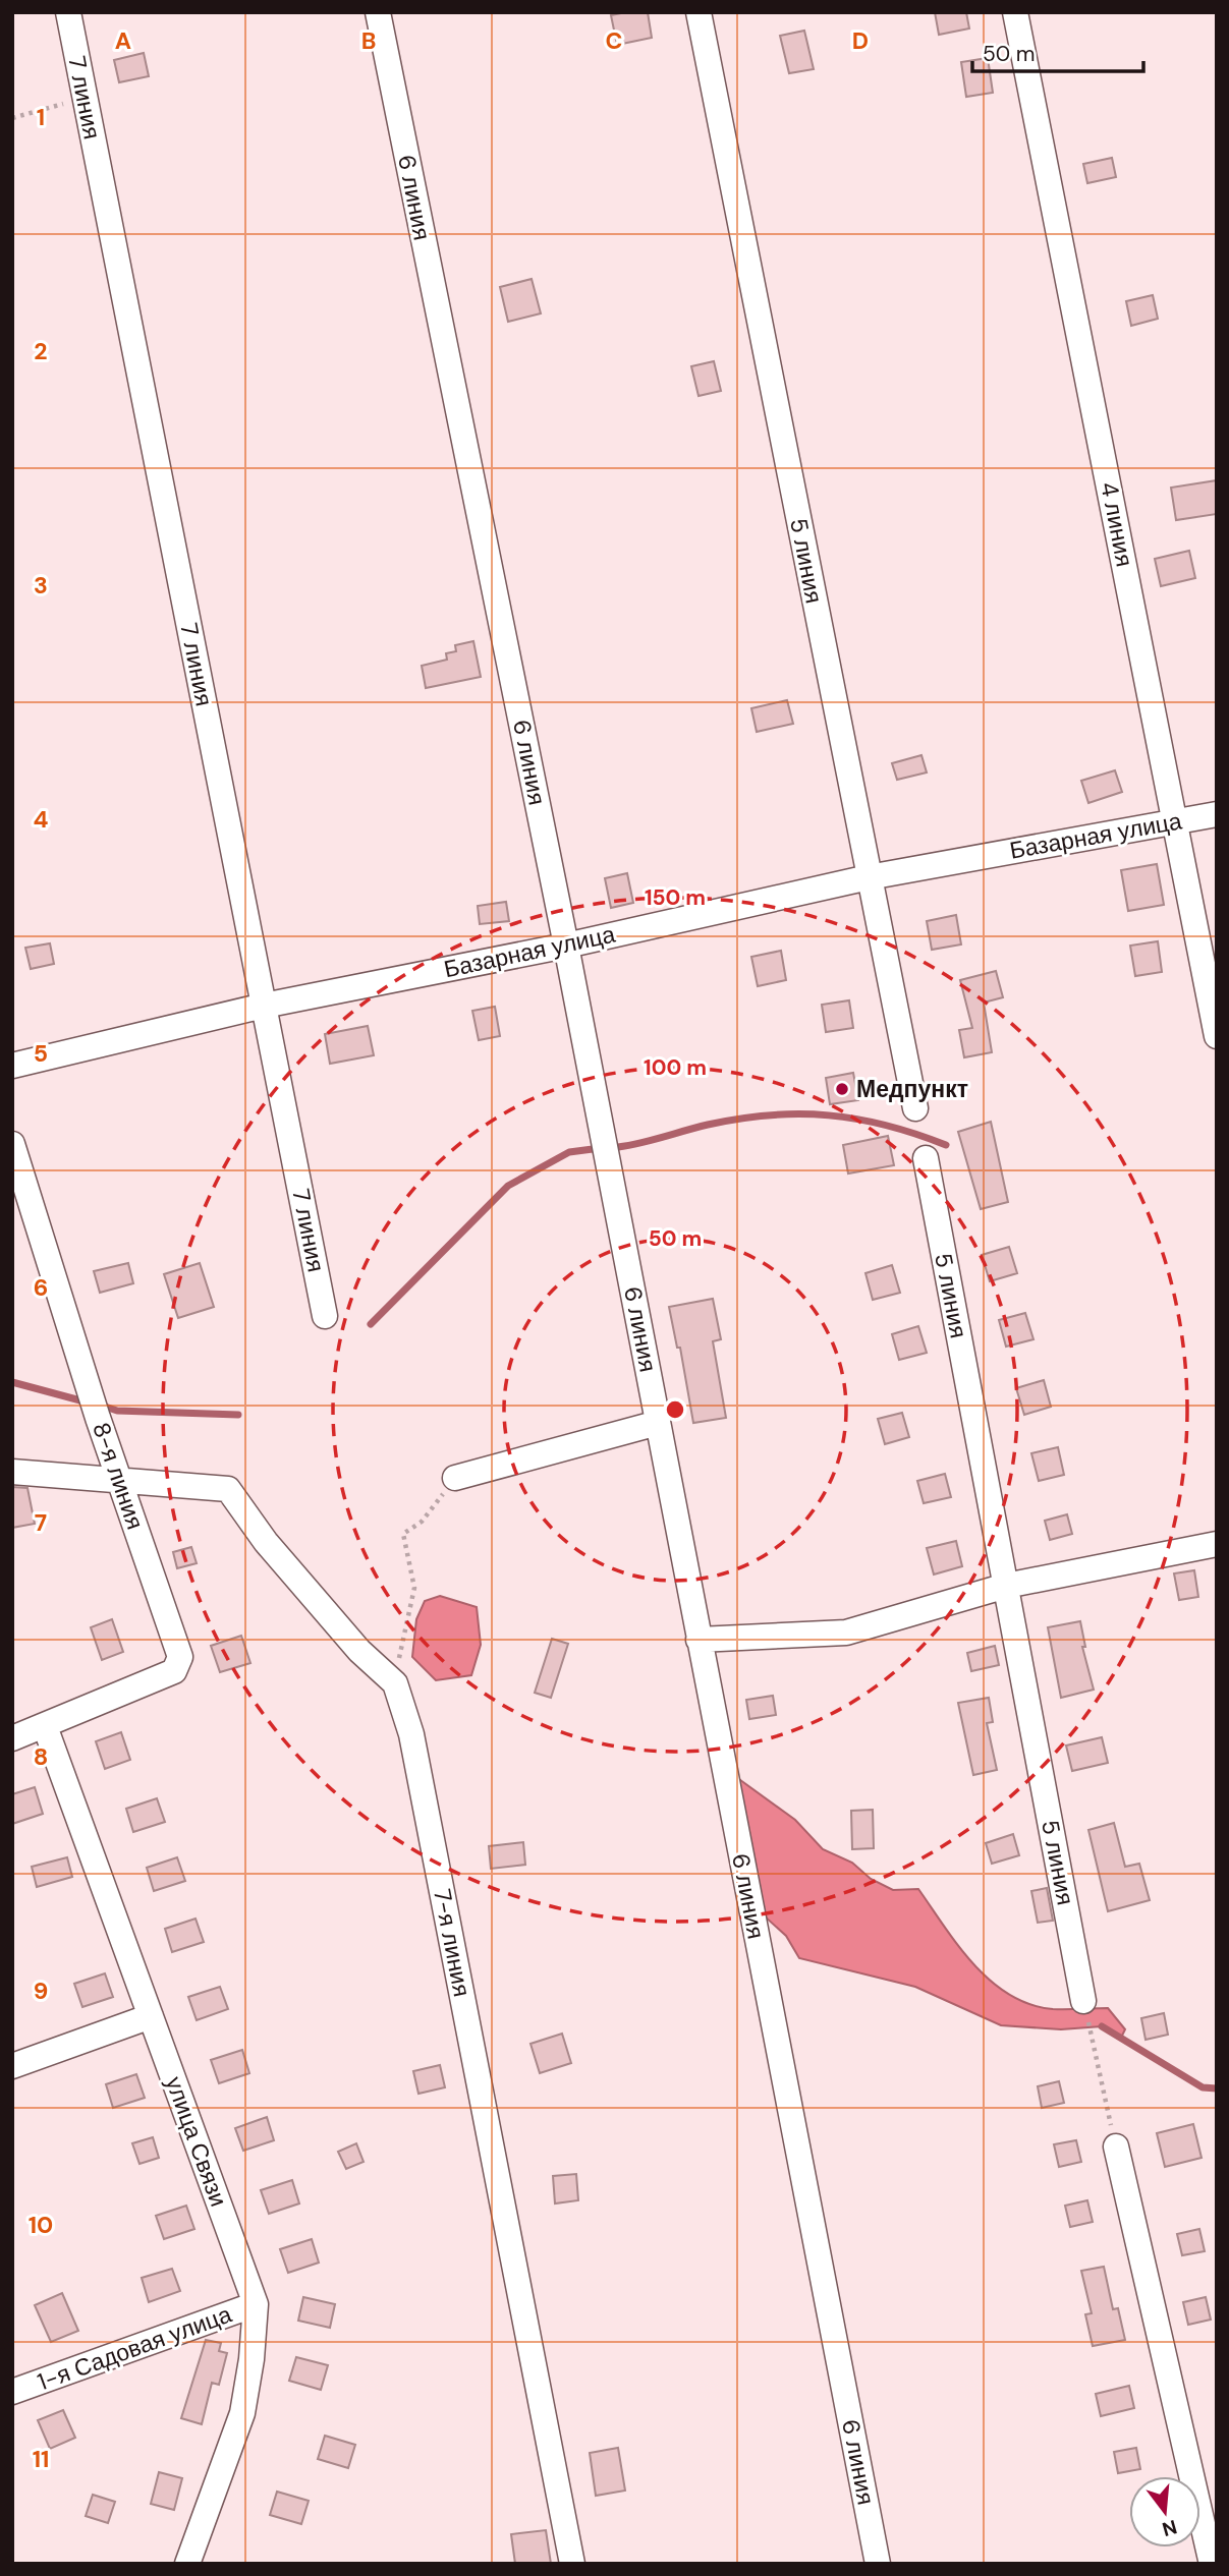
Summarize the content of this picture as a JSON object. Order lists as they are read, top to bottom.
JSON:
{
  "streets": {
    "street": [
      "7 линия",
      "6 линия",
      "4 линия",
      "5 линия",
      "Базарная улица",
      "8-я линия",
      "7-я линия",
      "улица Связи",
      "1-я Садовая улица"
    ]
  },
  "crossings": [
    ["7 линия", "Базарная улица"],
    ["6 линия", "Базарная улица"],
    ["4 линия", "Базарная улица"],
    ["5 линия", "Базарная улица"],
    ["8-я линия", "улица Связи"],
    ["улица Связи", "1-я Садовая улица"]
  ],
  "places": ["Медпункт"],
  "scale_bar": "50 m",
  "north": "bottom",
  "grid": {
    "columns": [
      "A",
      "B",
      "C",
      "D"
    ],
    "rows": [
      "1",
      "2",
      "3",
      "4",
      "5",
      "6",
      "7",
      "8",
      "9",
      "10",
      "11"
    ]
  },
  "rings": ["150 m", "100 m", "50 m"]
}
